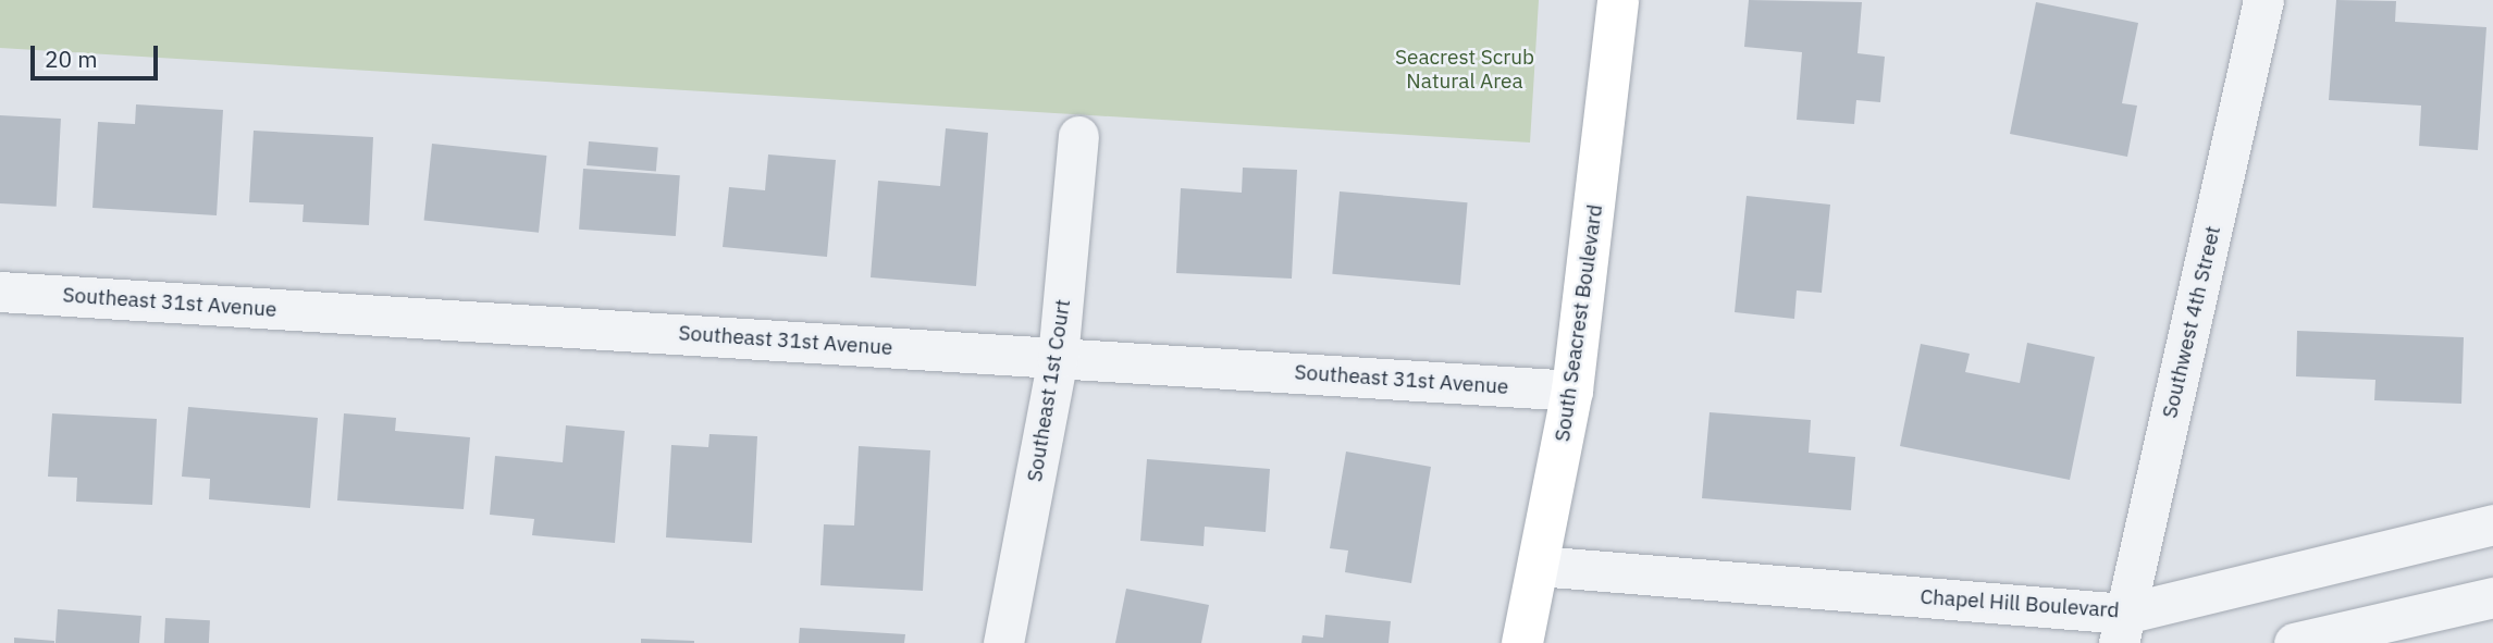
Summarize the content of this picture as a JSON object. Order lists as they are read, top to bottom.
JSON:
{
  "streets": {
    "street": [
      "Southeast 31st Avenue",
      "Southwest 4th Street",
      "South Seacrest Boulevard",
      "Southeast 1st Court",
      "Chapel Hill Boulevard"
    ]
  },
  "crossings": [
    ["Southeast 31st Avenue", "South Seacrest Boulevard"],
    ["Southeast 31st Avenue", "Southeast 1st Court"],
    ["Southwest 4th Street", "Chapel Hill Boulevard"],
    ["South Seacrest Boulevard", "Chapel Hill Boulevard"]
  ],
  "parks": ["Seacrest Scrub Natural Area"],
  "scale_bar": "20 m"
}
